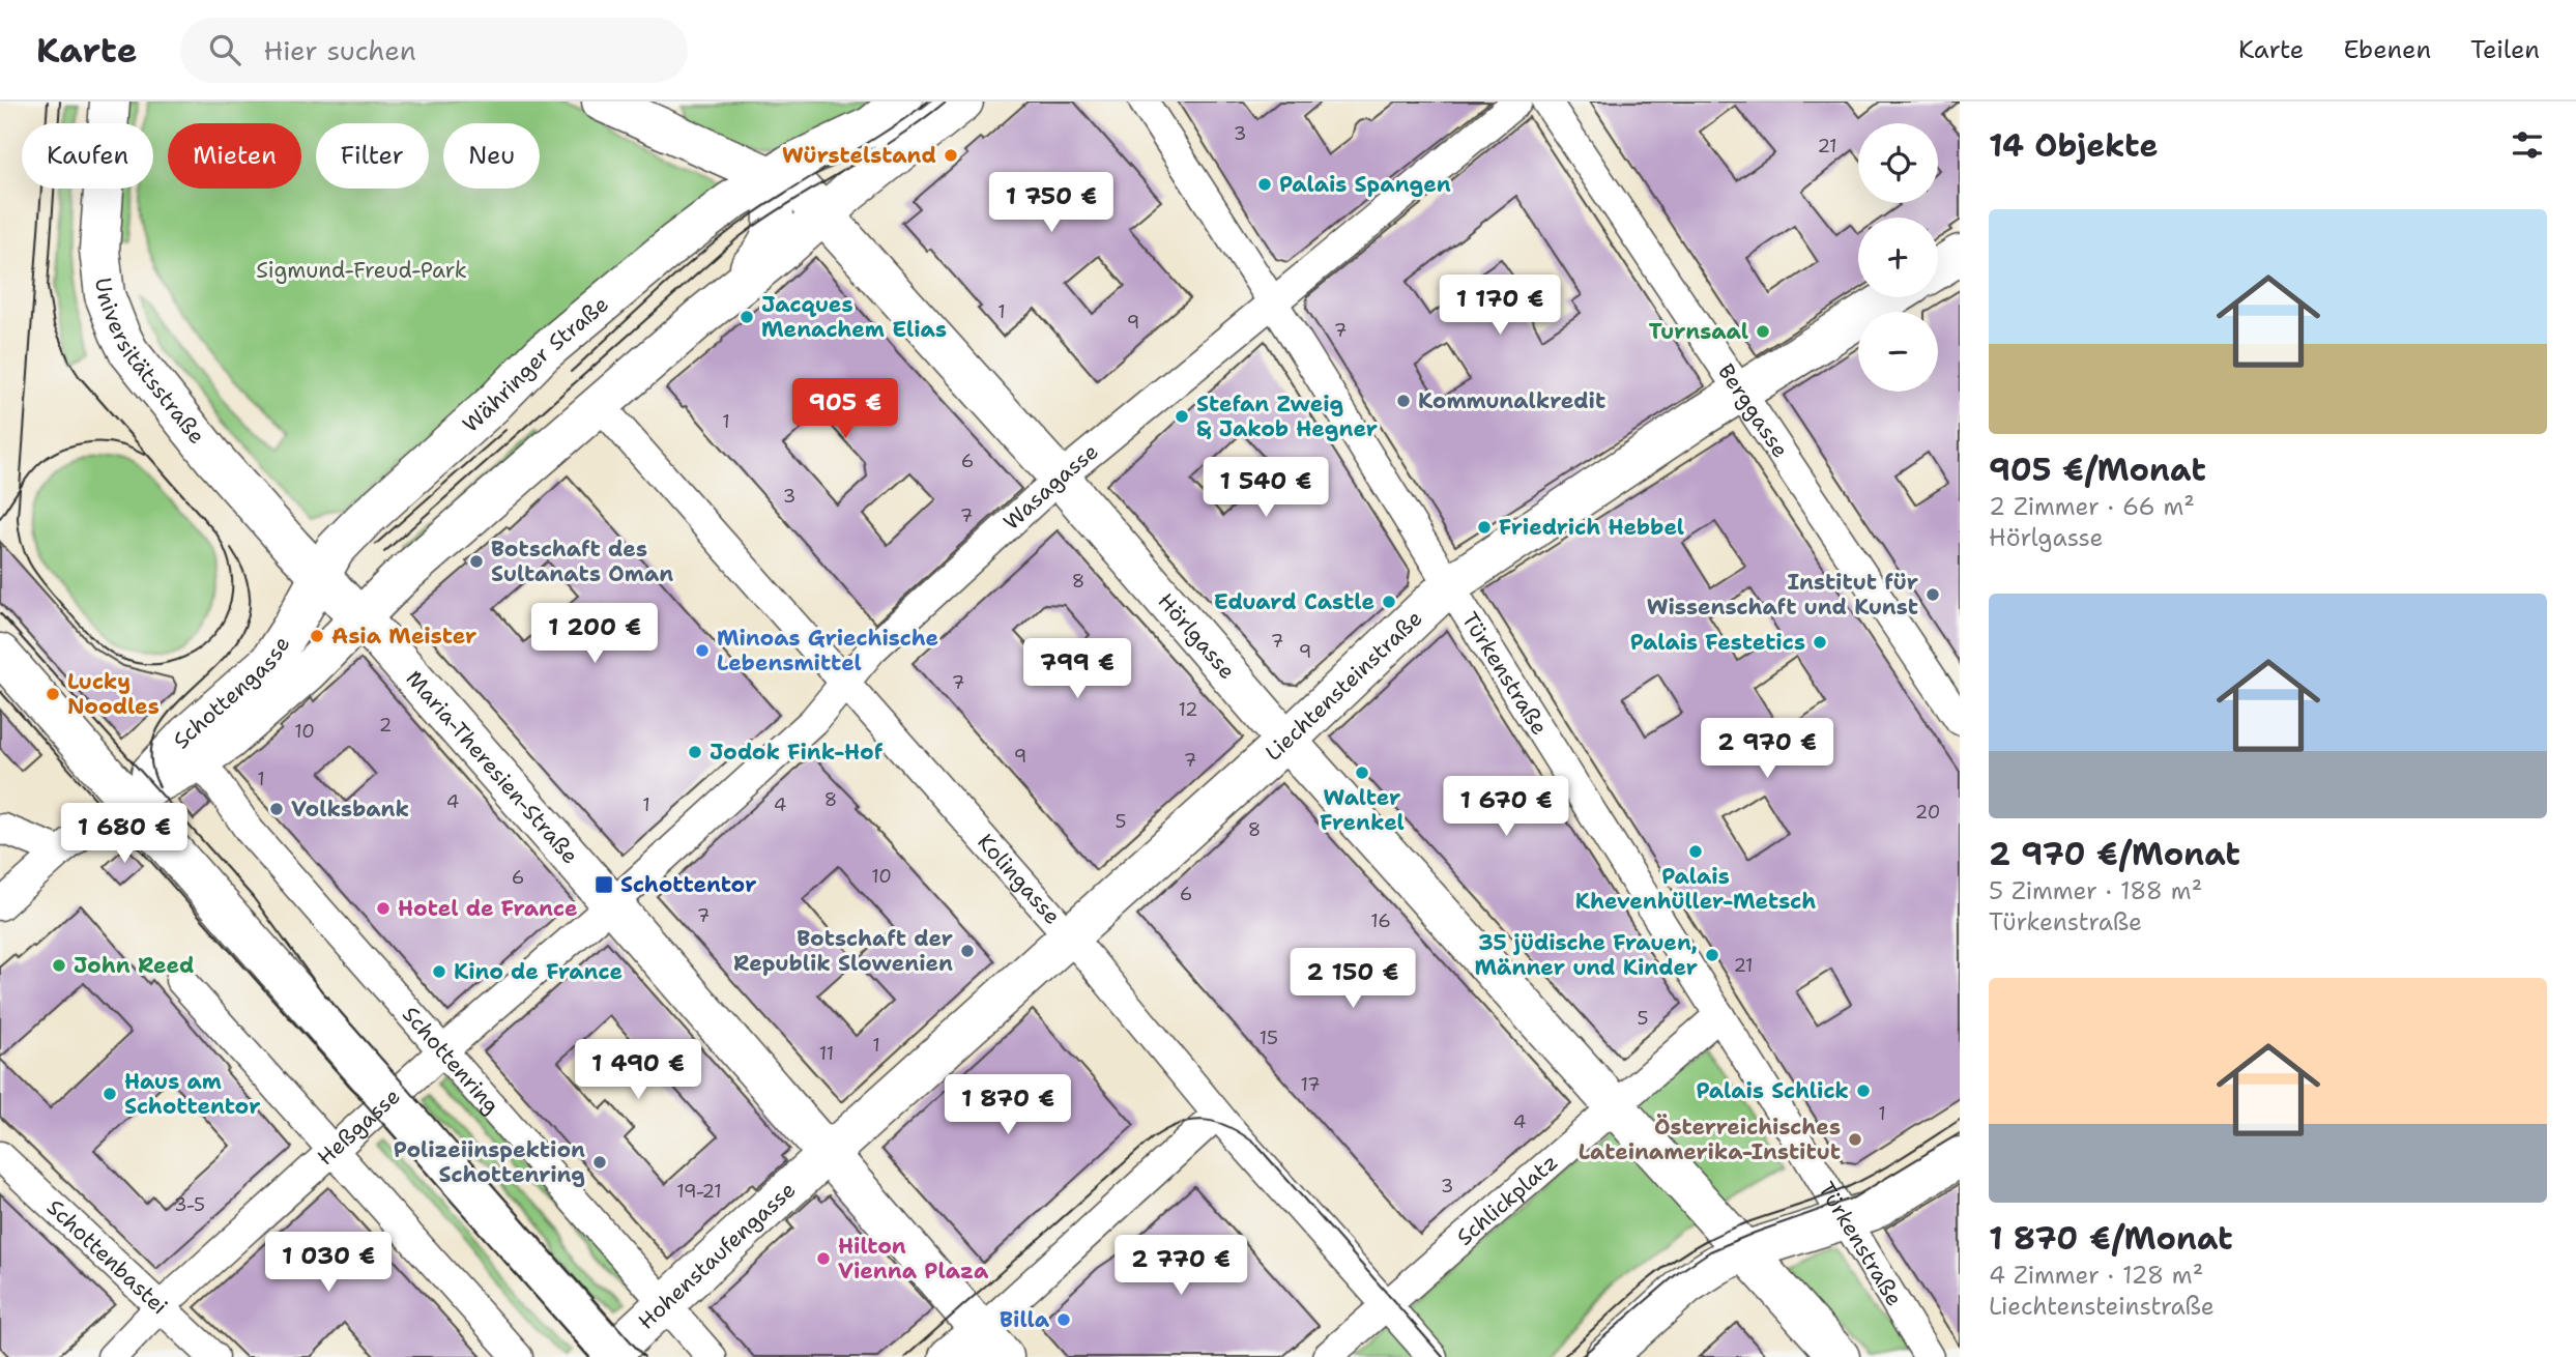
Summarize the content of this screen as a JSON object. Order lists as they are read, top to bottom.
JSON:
{
  "streets": {
    "main road": [
      "Universitätsstraße",
      "Währinger Straße",
      "Hörlgasse",
      "Liechtensteinstraße",
      "Schottengasse",
      "Maria-Theresien-Straße",
      "Hohenstaufengasse"
    ],
    "street": [
      "Berggasse",
      "Wasagasse",
      "Türkenstraße",
      "Kolingasse",
      "Schottenring",
      "Heßgasse",
      "Schlickplatz",
      "Schottenbastei"
    ]
  },
  "crossings": [
    ["Universitätsstraße", "Währinger Straße"],
    ["Universitätsstraße", "Schottengasse"],
    ["Universitätsstraße", "Maria-Theresien-Straße"],
    ["Währinger Straße", "Hörlgasse"],
    ["Währinger Straße", "Schottengasse"],
    ["Währinger Straße", "Maria-Theresien-Straße"],
    ["Berggasse", "Liechtensteinstraße"],
    ["Wasagasse", "Hörlgasse"],
    ["Wasagasse", "Türkenstraße"],
    ["Wasagasse", "Maria-Theresien-Straße"],
    ["Wasagasse", "Kolingasse"],
    ["Wasagasse", "Heßgasse"],
    ["Hörlgasse", "Liechtensteinstraße"],
    ["Hörlgasse", "Schlickplatz"],
    ["Türkenstraße", "Liechtensteinstraße"],
    ["Türkenstraße", "Schlickplatz"],
    ["Liechtensteinstraße", "Maria-Theresien-Straße"],
    ["Liechtensteinstraße", "Kolingasse"],
    ["Liechtensteinstraße", "Hohenstaufengasse"],
    ["Schottengasse", "Maria-Theresien-Straße"],
    ["Schottengasse", "Schottenring"],
    ["Maria-Theresien-Straße", "Heßgasse"],
    ["Maria-Theresien-Straße", "Hohenstaufengasse"],
    ["Kolingasse", "Schlickplatz"],
    ["Schottenring", "Heßgasse"],
    ["Schottenring", "Hohenstaufengasse"],
    ["Heßgasse", "Schottenbastei"]
  ],
  "parks": ["Sigmund-Freud-Park"],
  "places": {
    "other": [
      "Würstelstand",
      "Palais Spangen",
      "Jacques Menachem Elias",
      "Turnsaal",
      "Kommunalkredit",
      "Stefan Zweig & Jakob Hegner",
      "Friedrich Hebbel",
      "Botschaft des Sultanats Oman",
      "Institut für Wissenschaft und Kunst",
      "Eduard Castle",
      "Asia Meister",
      "Palais Festetics",
      "Minoas Griechische Lebensmittel",
      "Lucky Noodles",
      "Jodok Fink-Hof",
      "Walter Frenkel",
      "Volksbank",
      "Palais Khevenhüller-Metsch",
      "Hotel de France",
      "Botschaft der Republik Slowenien",
      "35 jüdische Frauen, Männer und Kinder",
      "John Reed",
      "Kino de France",
      "Palais Schlick",
      "Haus am Schottentor",
      "Österreichisches Lateinamerika-Institut",
      "Polizeiinspektion Schottenring",
      "Hilton Vienna Plaza",
      "Billa"
    ],
    "transit": ["Schottentor"]
  },
  "house_numbers": [
    "3",
    "21",
    "1",
    "9",
    "7",
    "1",
    "6",
    "3",
    "7",
    "8",
    "7",
    "9",
    "7",
    "12",
    "2",
    "10",
    "9",
    "7",
    "1",
    "8",
    "4",
    "1",
    "4",
    "20",
    "5",
    "8",
    "10",
    "6",
    "6",
    "7",
    "16",
    "21",
    "5",
    "15",
    "1",
    "11",
    "17",
    "1",
    "4",
    "3",
    "19-21",
    "3-5"
  ],
  "page": {
    "header": "Karte",
    "search": "Hier suchen",
    "nav": ["Karte", "Ebenen", "Teilen"],
    "heading": "14 Objekte",
    "map_buttons": ["+", "−"],
    "chip": [
      "Kaufen",
      "Mieten",
      "Filter",
      "Neu"
    ],
    "price": [
      "1 750 €",
      "1 170 €",
      "905 €",
      "1 540 €",
      "1 200 €",
      "799 €",
      "2 970 €",
      "1 670 €",
      "1 680 €",
      "2 150 €",
      "1 490 €",
      "1 870 €",
      "1 030 €",
      "2 770 €"
    ],
    "list": [
      {
        "name": "905 €/Monat",
        "note": "2 Zimmer · 66 m² · Hörlgasse"
      },
      {
        "name": "2 970 €/Monat",
        "note": "5 Zimmer · 188 m² · Türkenstraße"
      },
      {
        "name": "1 870 €/Monat",
        "note": "4 Zimmer · 128 m² · Liechtensteinstraße"
      }
    ]
  }
}
